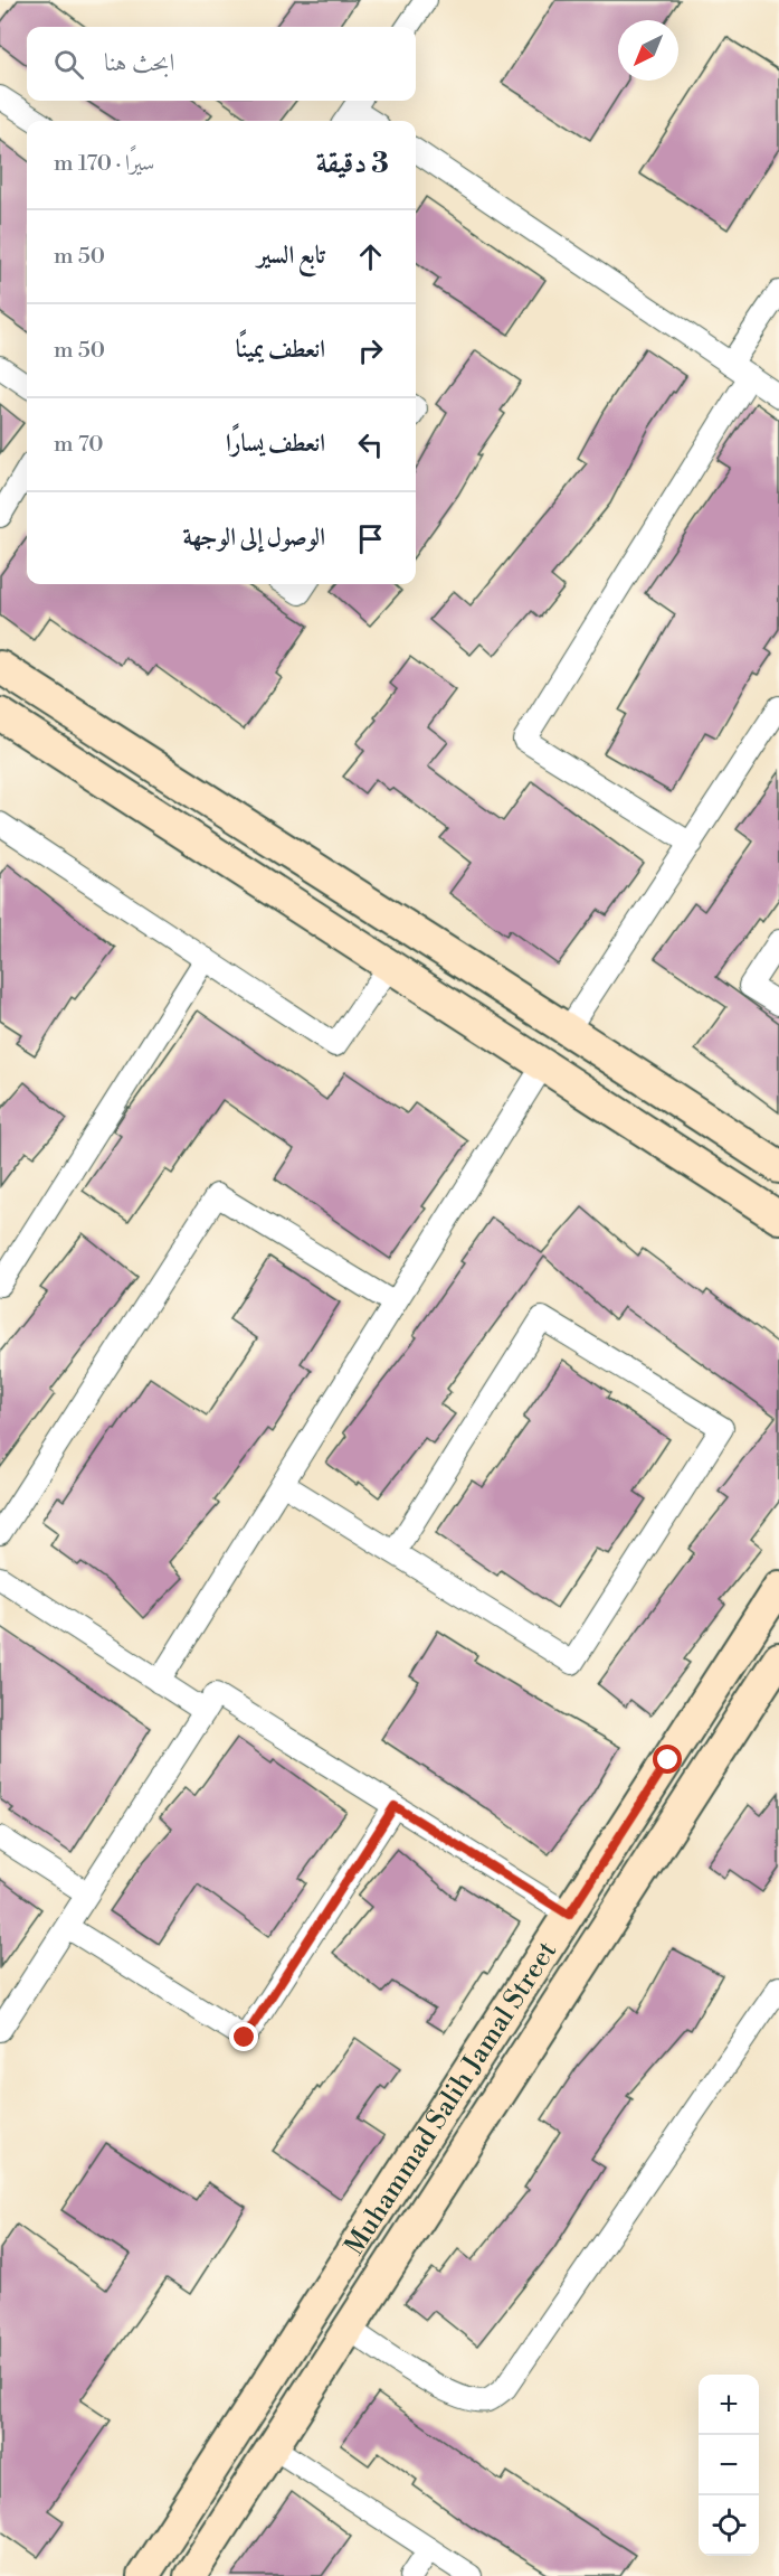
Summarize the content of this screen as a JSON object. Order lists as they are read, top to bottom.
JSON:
{
  "streets": {
    "street": ["Muhammad Salih Jamal Street"]
  },
  "north": "bottom left",
  "page": {
    "search": "ابحث هنا",
    "heading": ["3 دقيقة", "سيرًا · 170 m"],
    "list": [
      ["تابع السير", "50 m"],
      ["انعطف يمينًا", "50 m"],
      ["انعطف يسارًا", "70 m"],
      "الوصول إلى الوجهة"
    ],
    "map_buttons": ["+", "−"]
  }
}
